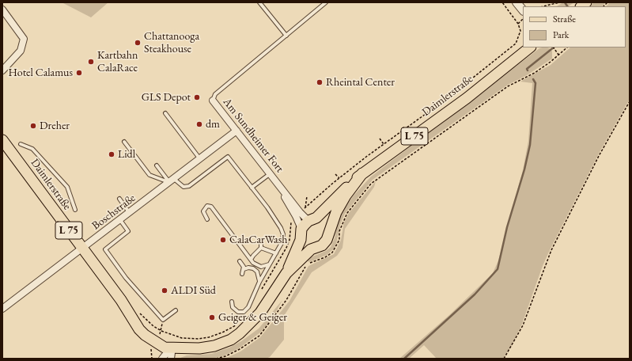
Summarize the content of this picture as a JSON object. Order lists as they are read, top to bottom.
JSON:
{
  "streets": {
    "main road": ["Daimlerstraße", "L 75"],
    "street": ["Am Sundheimer Fort", "Boschstraße"]
  },
  "crossings": [
    ["Daimlerstraße", "Am Sundheimer Fort"],
    ["Daimlerstraße", "Boschstraße"],
    ["Am Sundheimer Fort", "Boschstraße"]
  ],
  "places": [
    "Chattanooga Steakhouse",
    "Kartbahn CalaRace",
    "Hotel Calamus",
    "Rheintal Center",
    "GLS Depot",
    "dm",
    "Dreher",
    "Lidl",
    "CalaCarWash",
    "ALDI Süd",
    "Geiger & Geiger"
  ],
  "legend": ["Straße", "Park"]
}
